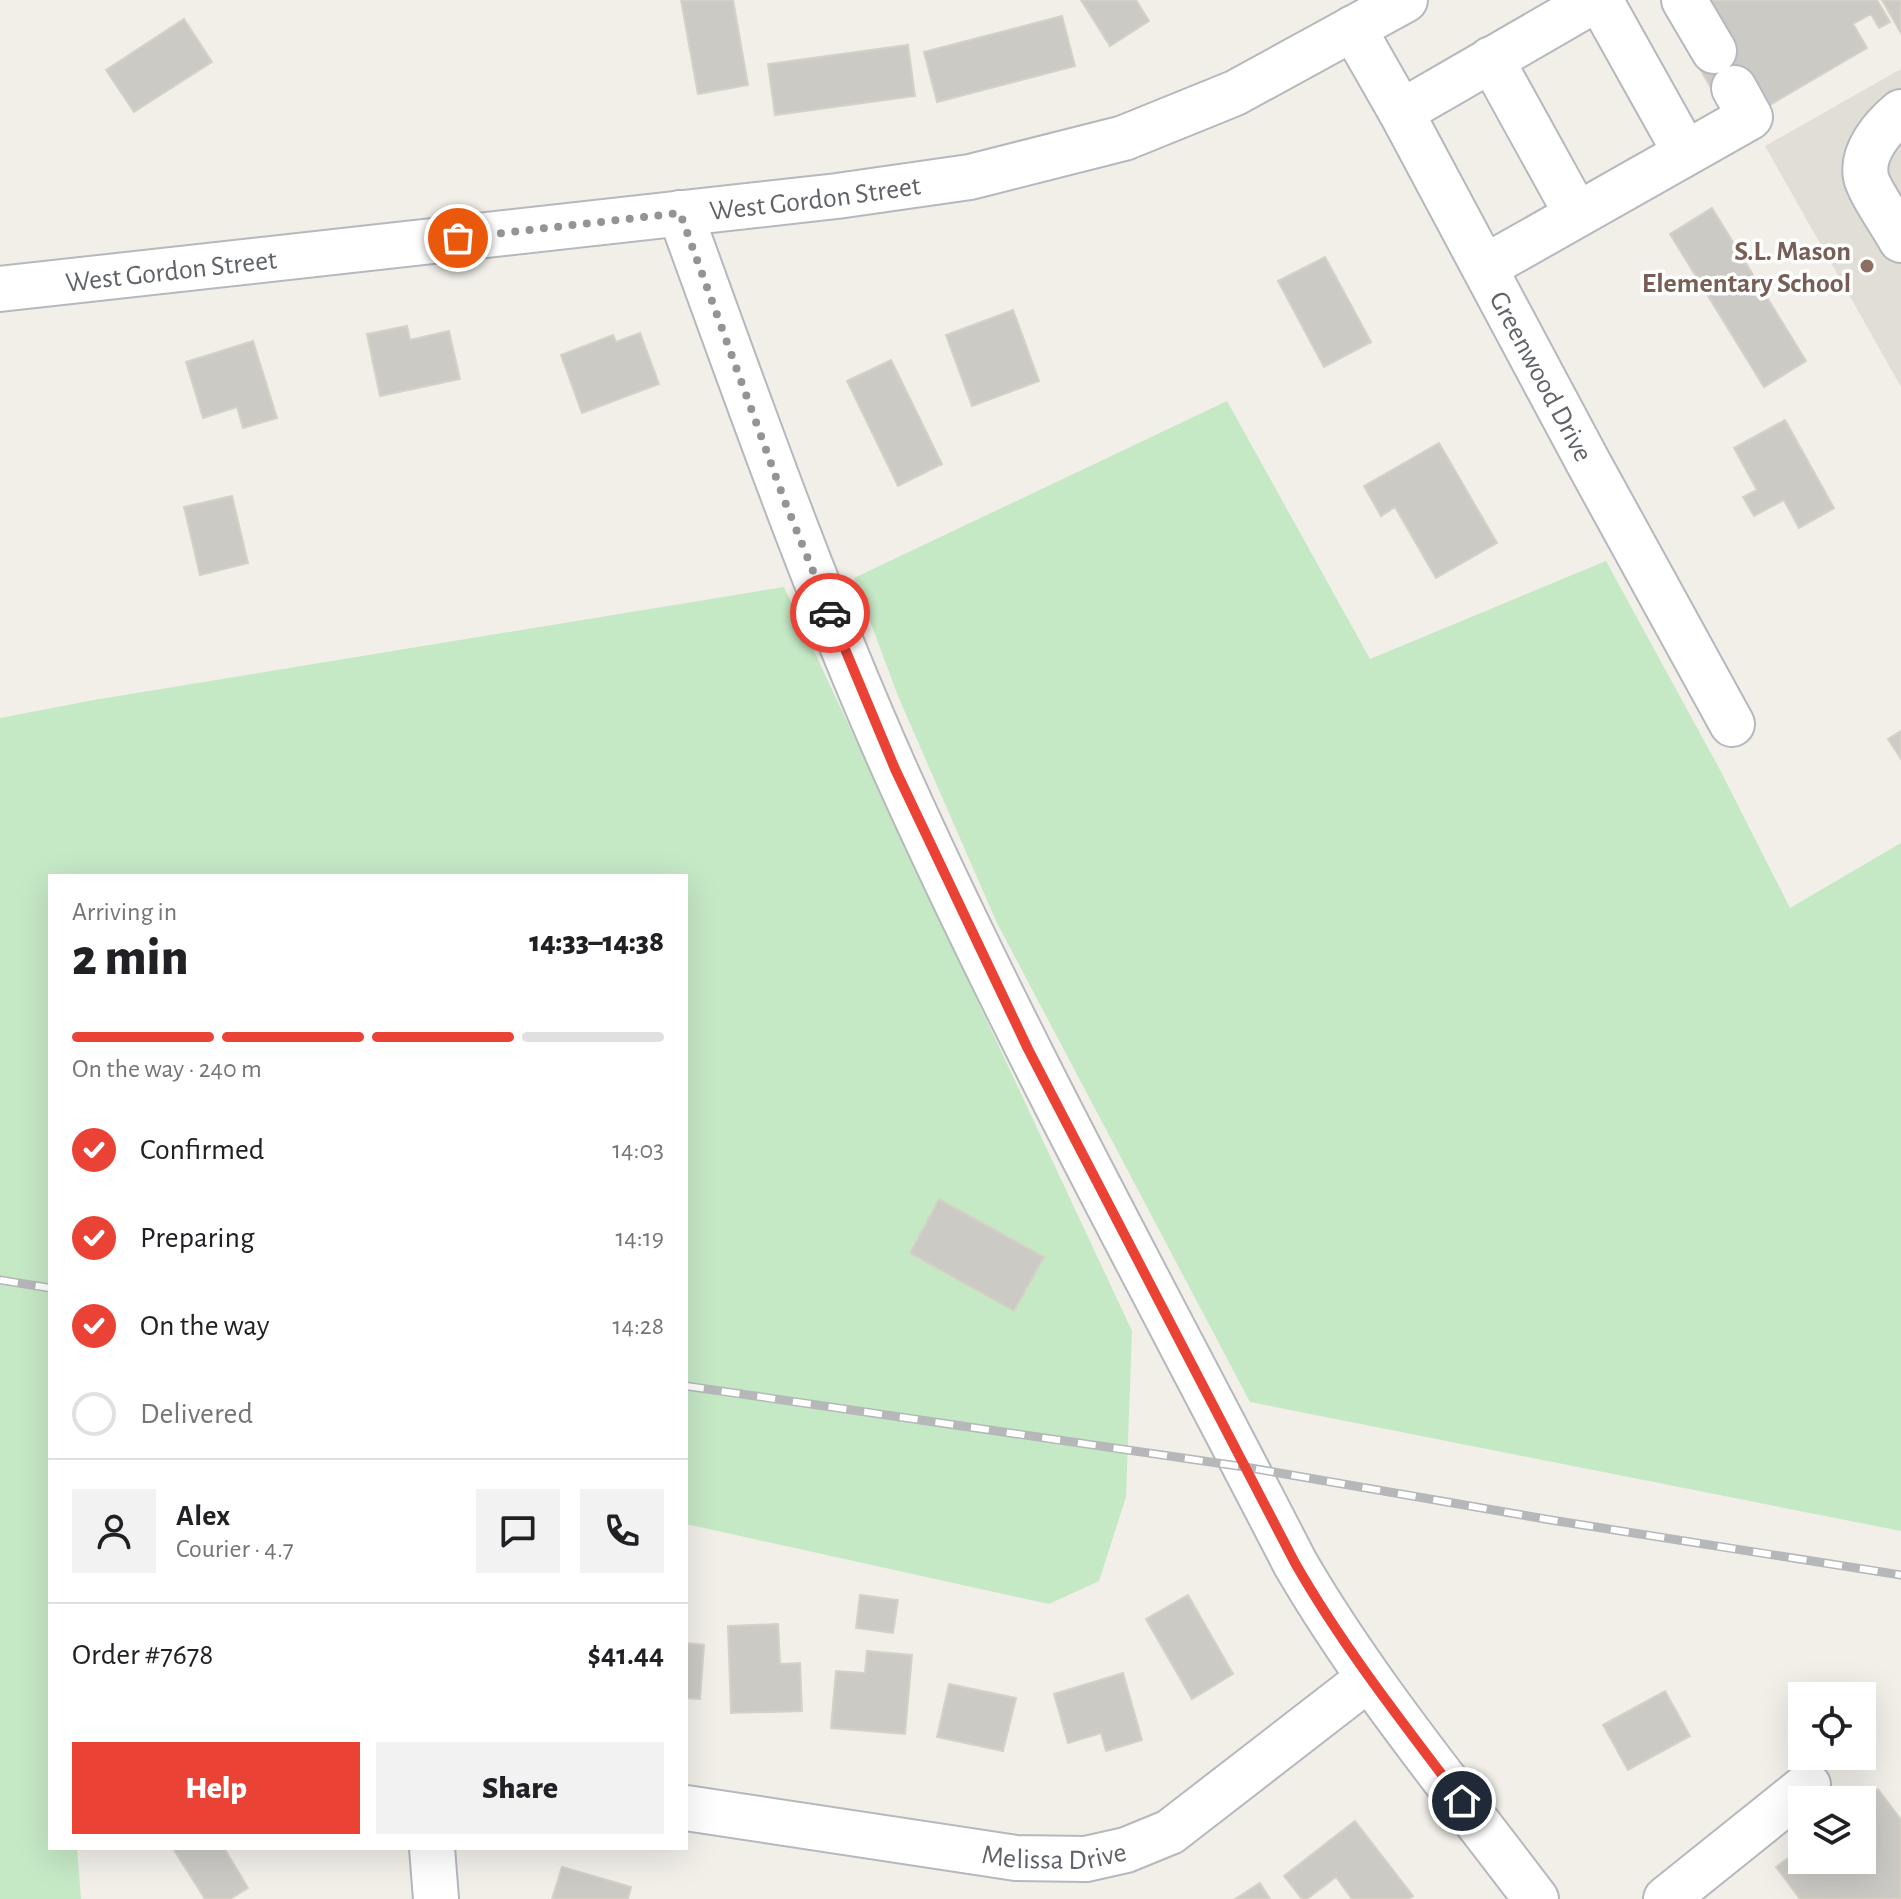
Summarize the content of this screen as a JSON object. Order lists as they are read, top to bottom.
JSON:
{
  "streets": {
    "street": ["West Gordon Street", "Greenwood Drive", "Melissa Drive"]
  },
  "crossings": [
    ["West Gordon Street", "Greenwood Drive"]
  ],
  "places": ["S.L. Mason Elementary School"],
  "page": {
    "heading": ["2 min", "Arriving in", "14:33–14:38"],
    "panel": [
      "Alex",
      "Courier · 4.7",
      "Order #7678",
      "$41.44"
    ],
    "bar": "On the way · 240 m",
    "list": [
      ["Confirmed", "14:03"],
      ["Preparing", "14:19"],
      ["On the way", "14:28"],
      "Delivered"
    ],
    "buttons": ["Help", "Share"]
  }
}
